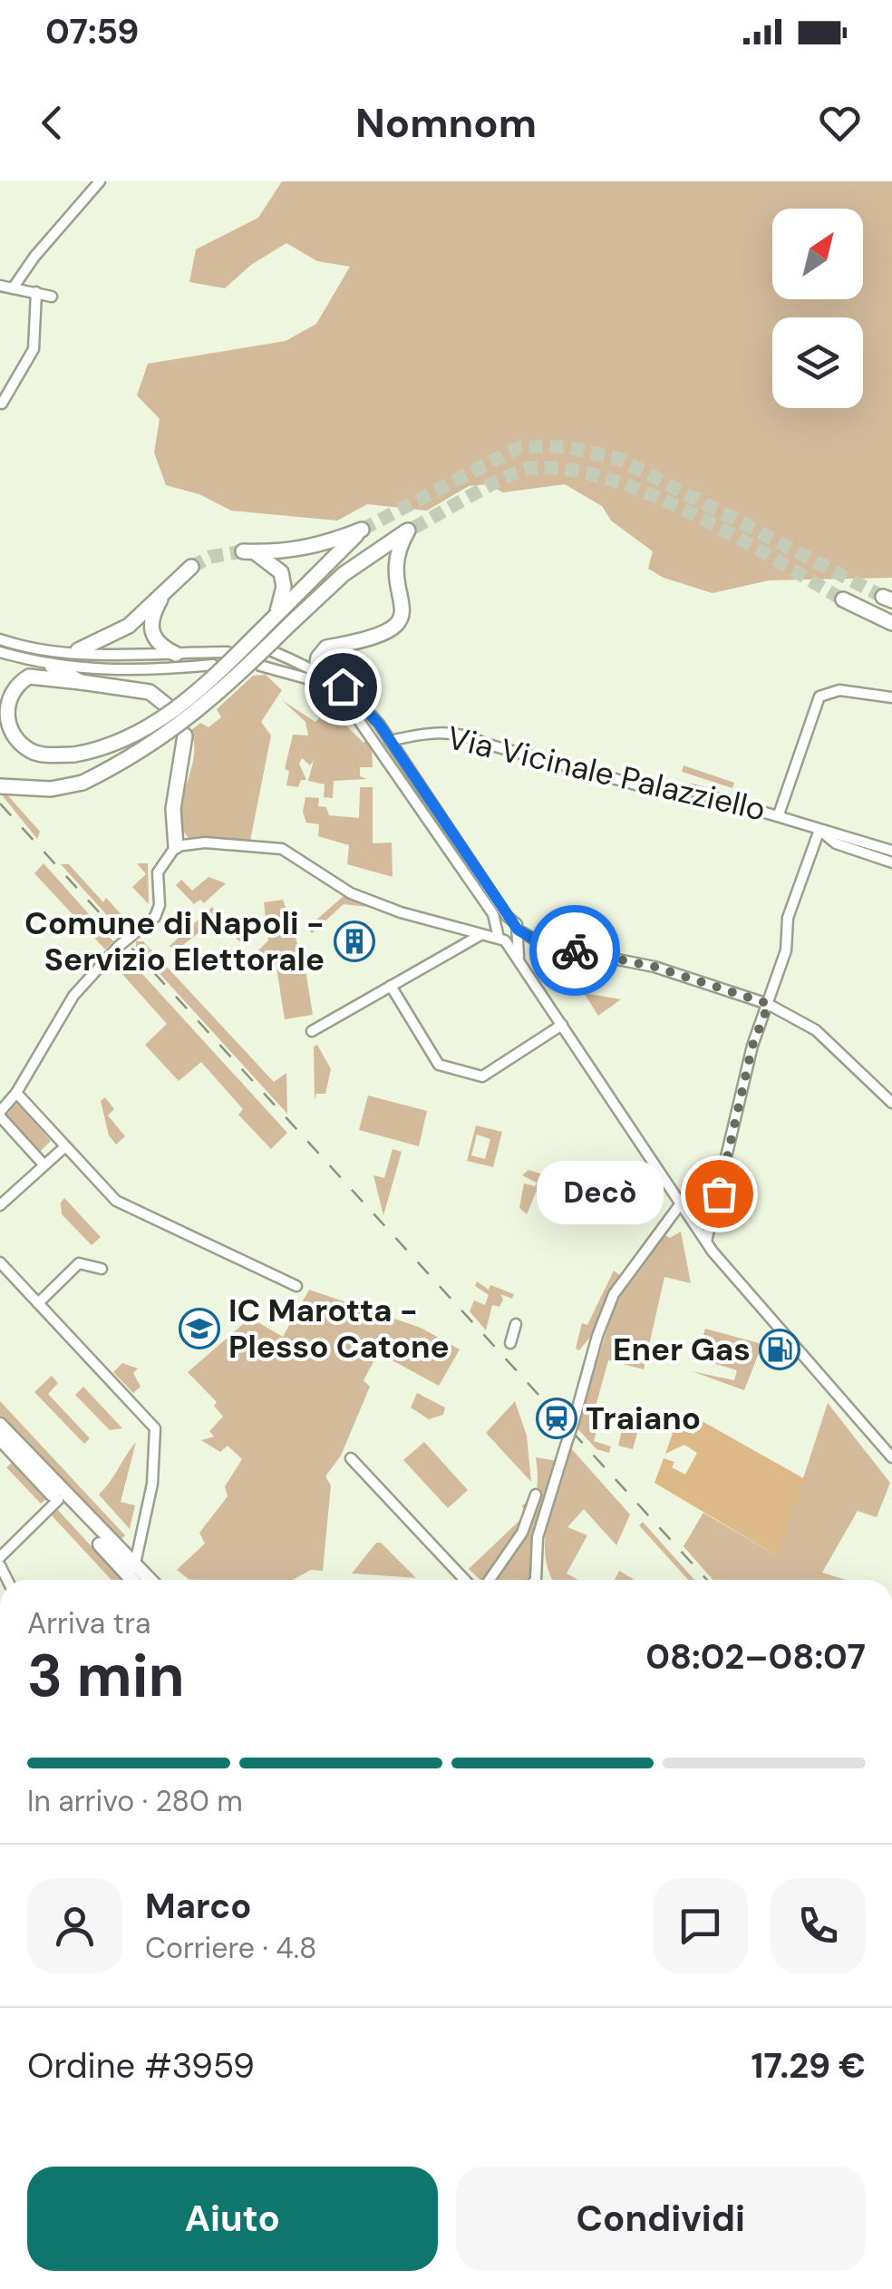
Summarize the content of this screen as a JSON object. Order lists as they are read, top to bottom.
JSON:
{
  "streets": {
    "street": ["Via Vicinale Palazziello"]
  },
  "places": {
    "building": ["Comune di Napoli - Servizio Elettorale"],
    "other": ["Decò"],
    "school or university": ["IC Marotta - Plesso Catone"],
    "fuel station": ["Ener Gas"],
    "station": ["Traiano"]
  },
  "north": "top right",
  "page": {
    "status": "07:59",
    "header": "Nomnom",
    "bubble": "Decò",
    "heading": ["3 min", "Arriva tra", "08:02–08:07"],
    "panel": [
      "Marco",
      "Corriere · 4.8",
      "Ordine #3959",
      "17.29 €"
    ],
    "bar": "In arrivo · 280 m",
    "buttons": ["Aiuto", "Condividi"]
  }
}
